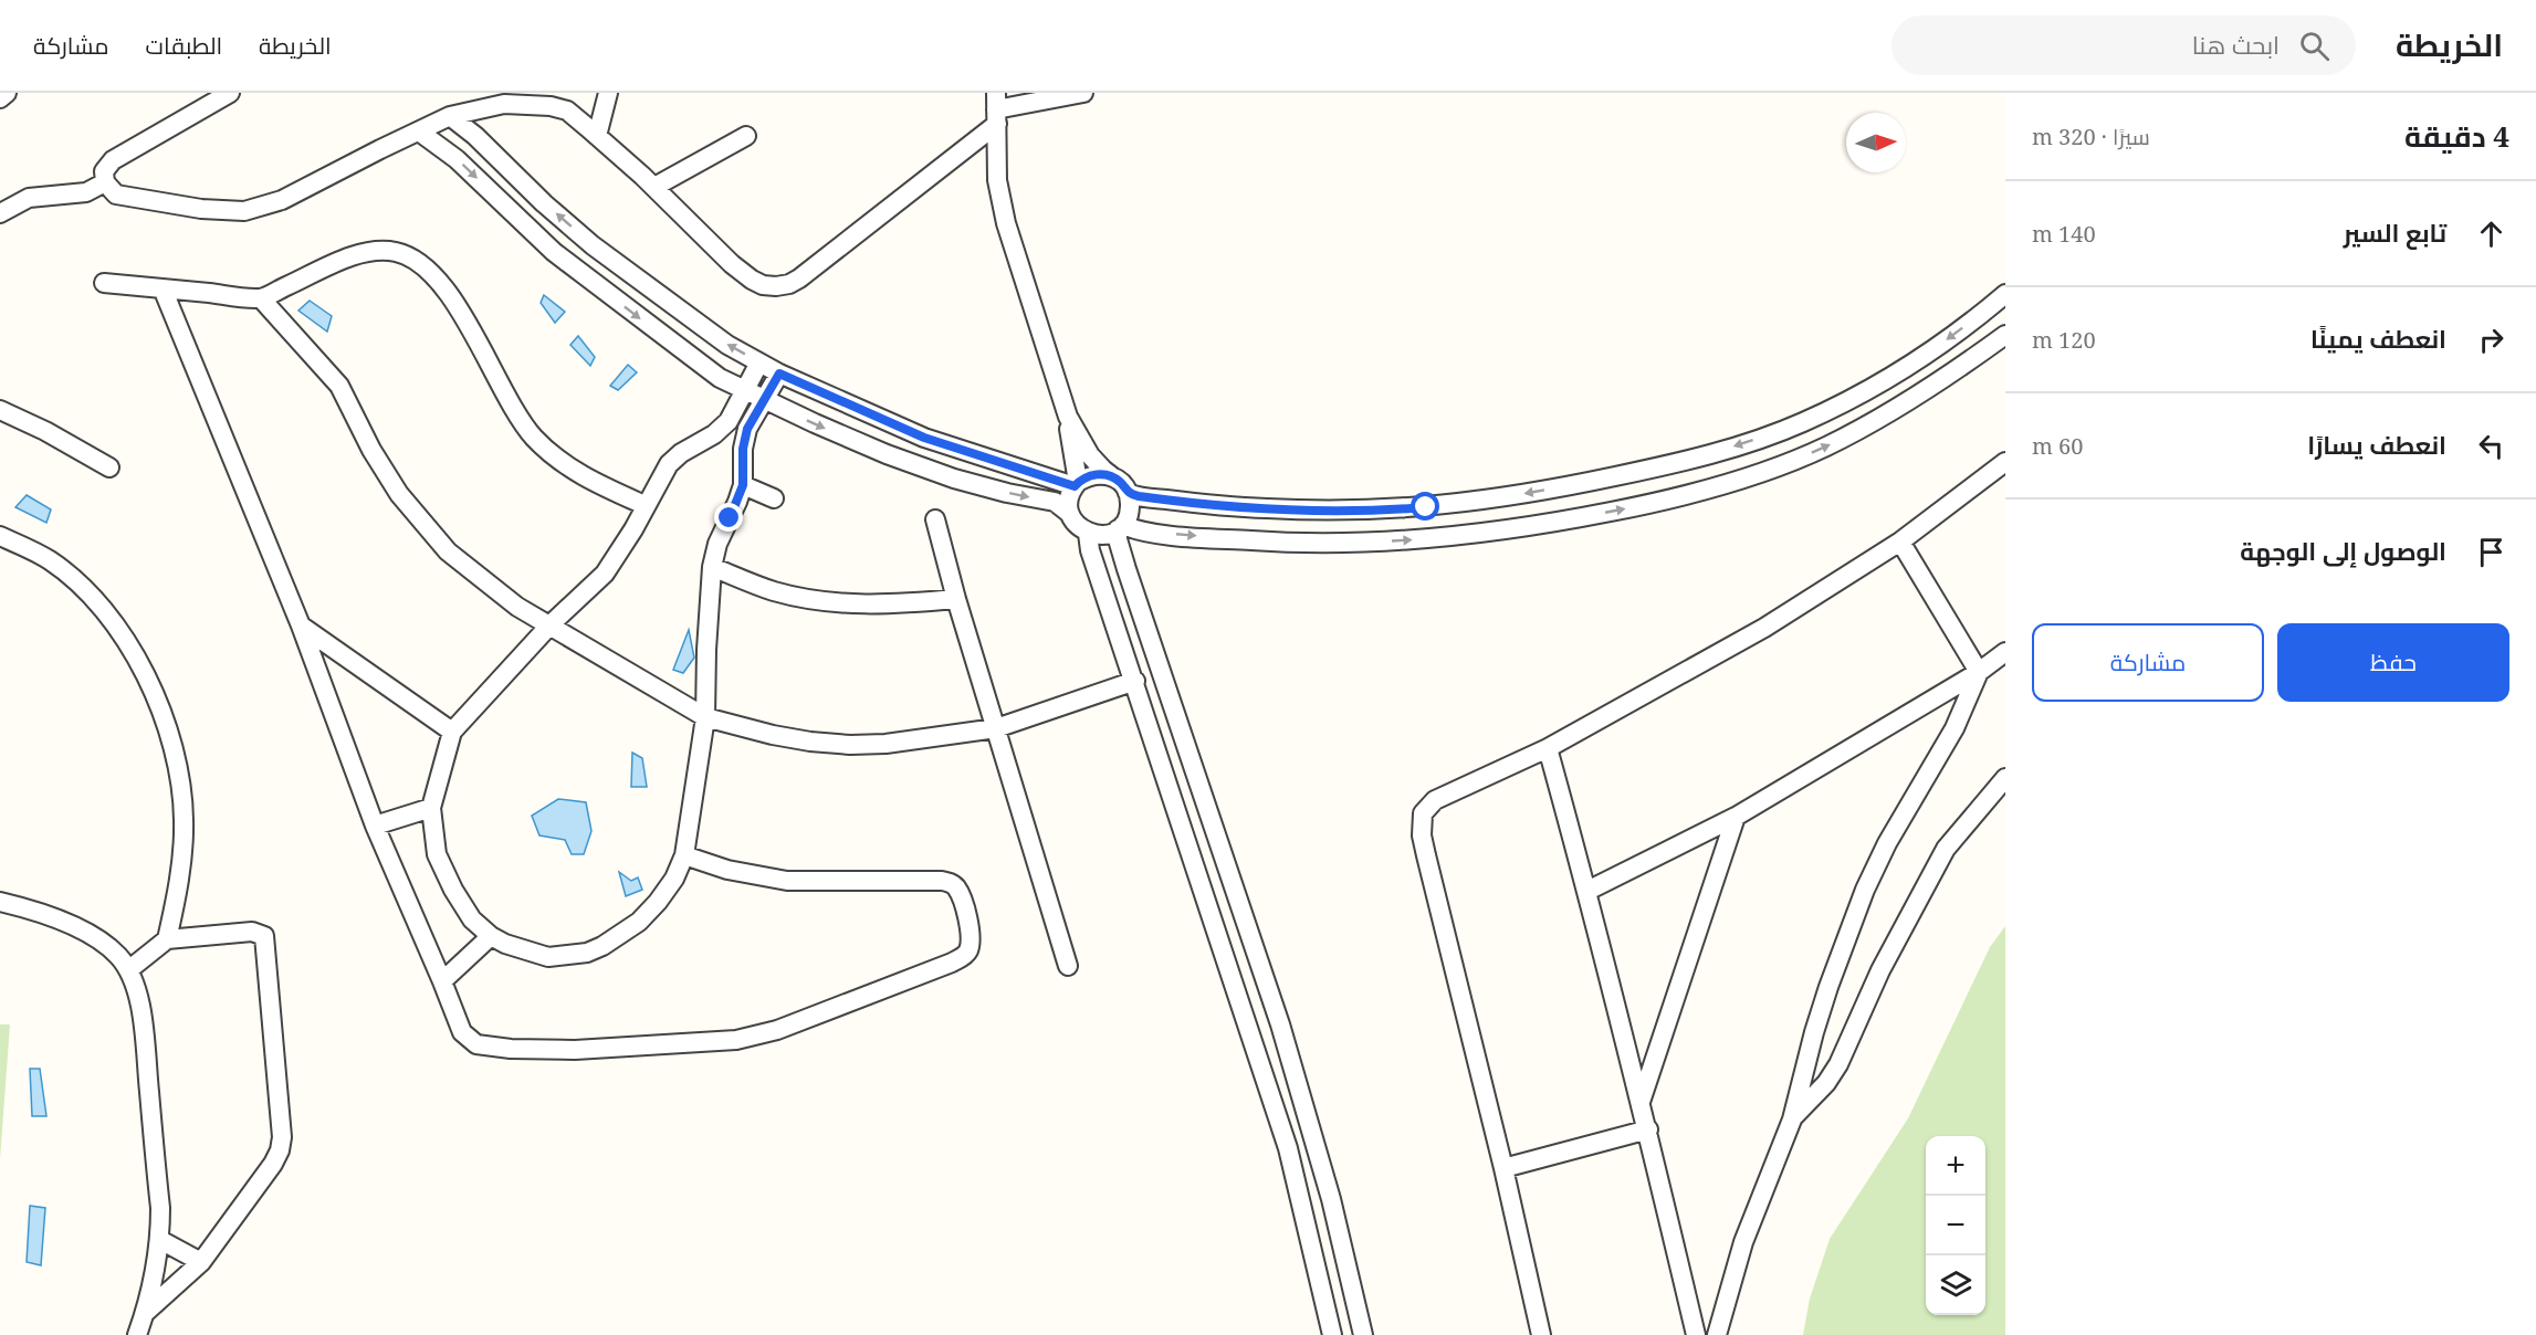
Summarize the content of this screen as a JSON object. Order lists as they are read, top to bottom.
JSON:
{
  "north": "right",
  "page": {
    "header": "الخريطة",
    "search": "ابحث هنا",
    "nav": ["الخريطة", "الطبقات", "مشاركة"],
    "heading": ["4 دقيقة", "سيرًا · 320 m"],
    "list": [
      ["تابع السير", "140 m"],
      ["انعطف يمينًا", "120 m"],
      ["انعطف يسارًا", "60 m"],
      "الوصول إلى الوجهة"
    ],
    "buttons": ["حفظ", "مشاركة"],
    "map_buttons": ["+", "−"]
  }
}
